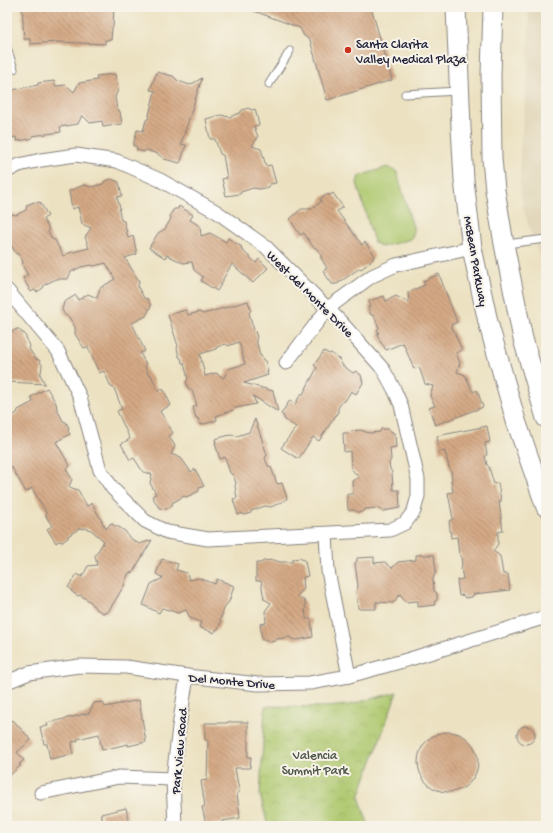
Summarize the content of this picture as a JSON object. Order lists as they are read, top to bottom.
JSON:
{
  "streets": {
    "main road": ["McBean Parkway"],
    "street": ["West del Monte Drive", "Del Monte Drive", "Park View Road"]
  },
  "crossings": [
    ["Del Monte Drive", "Park View Road"]
  ],
  "parks": ["Valencia Summit Park"],
  "places": ["Santa Clarita Valley Medical Plaza"]
}
